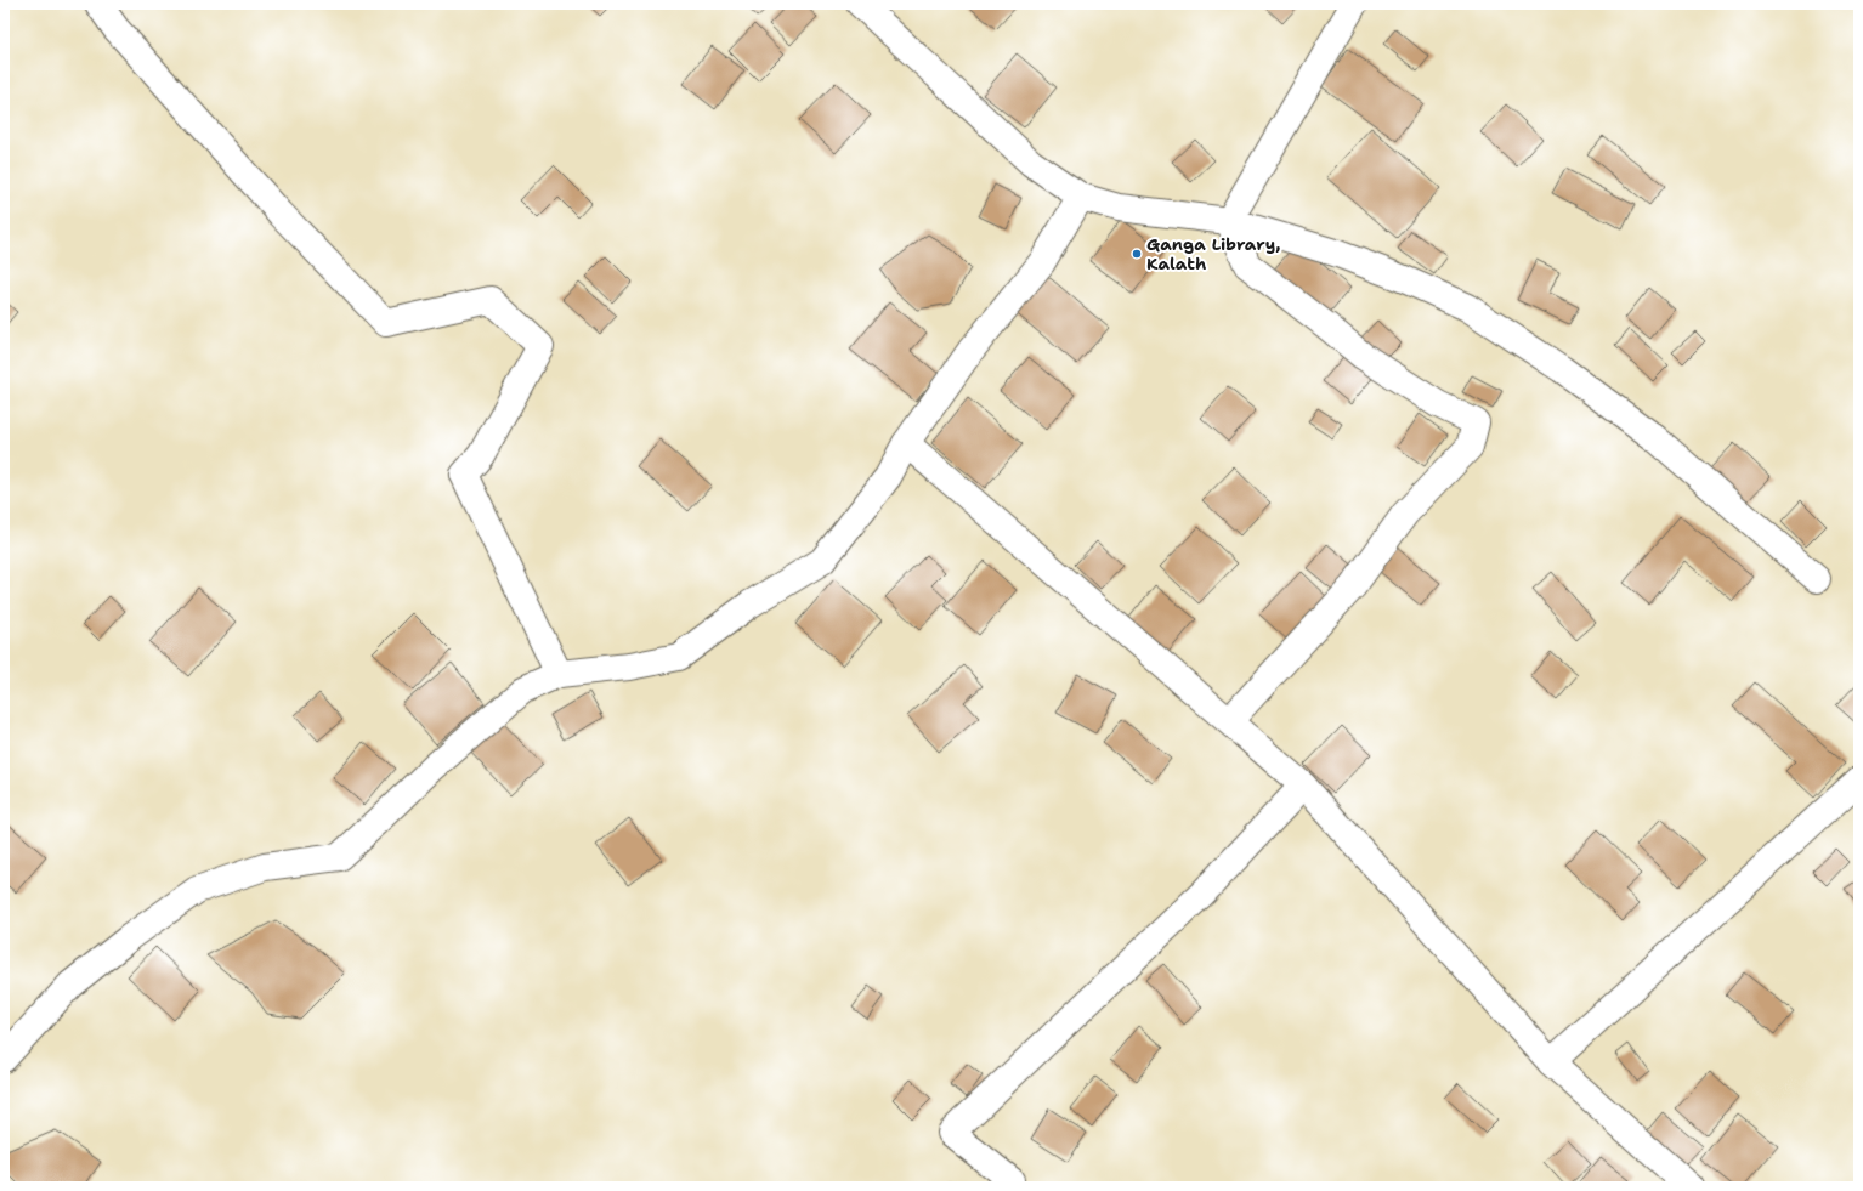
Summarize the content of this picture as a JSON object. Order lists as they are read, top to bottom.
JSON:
{
  "places": ["Ganga Library, Kalath"]
}
